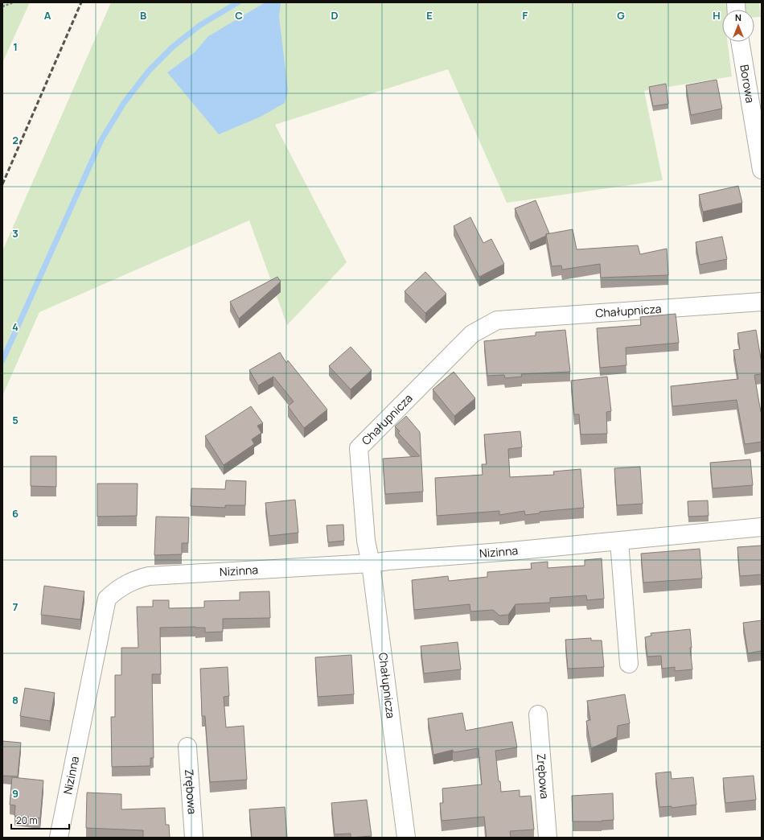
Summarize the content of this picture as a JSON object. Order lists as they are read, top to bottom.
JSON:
{
  "streets": {
    "street": [
      "Borowa",
      "Chałupnicza",
      "Nizinna",
      "Zrębowa"
    ]
  },
  "crossings": [
    ["Chałupnicza", "Nizinna"]
  ],
  "scale_bar": "20 m",
  "north": "top",
  "grid": {
    "columns": [
      "A",
      "B",
      "C",
      "D",
      "E",
      "F",
      "G",
      "H"
    ],
    "rows": [
      "1",
      "2",
      "3",
      "4",
      "5",
      "6",
      "7",
      "8",
      "9"
    ]
  }
}
